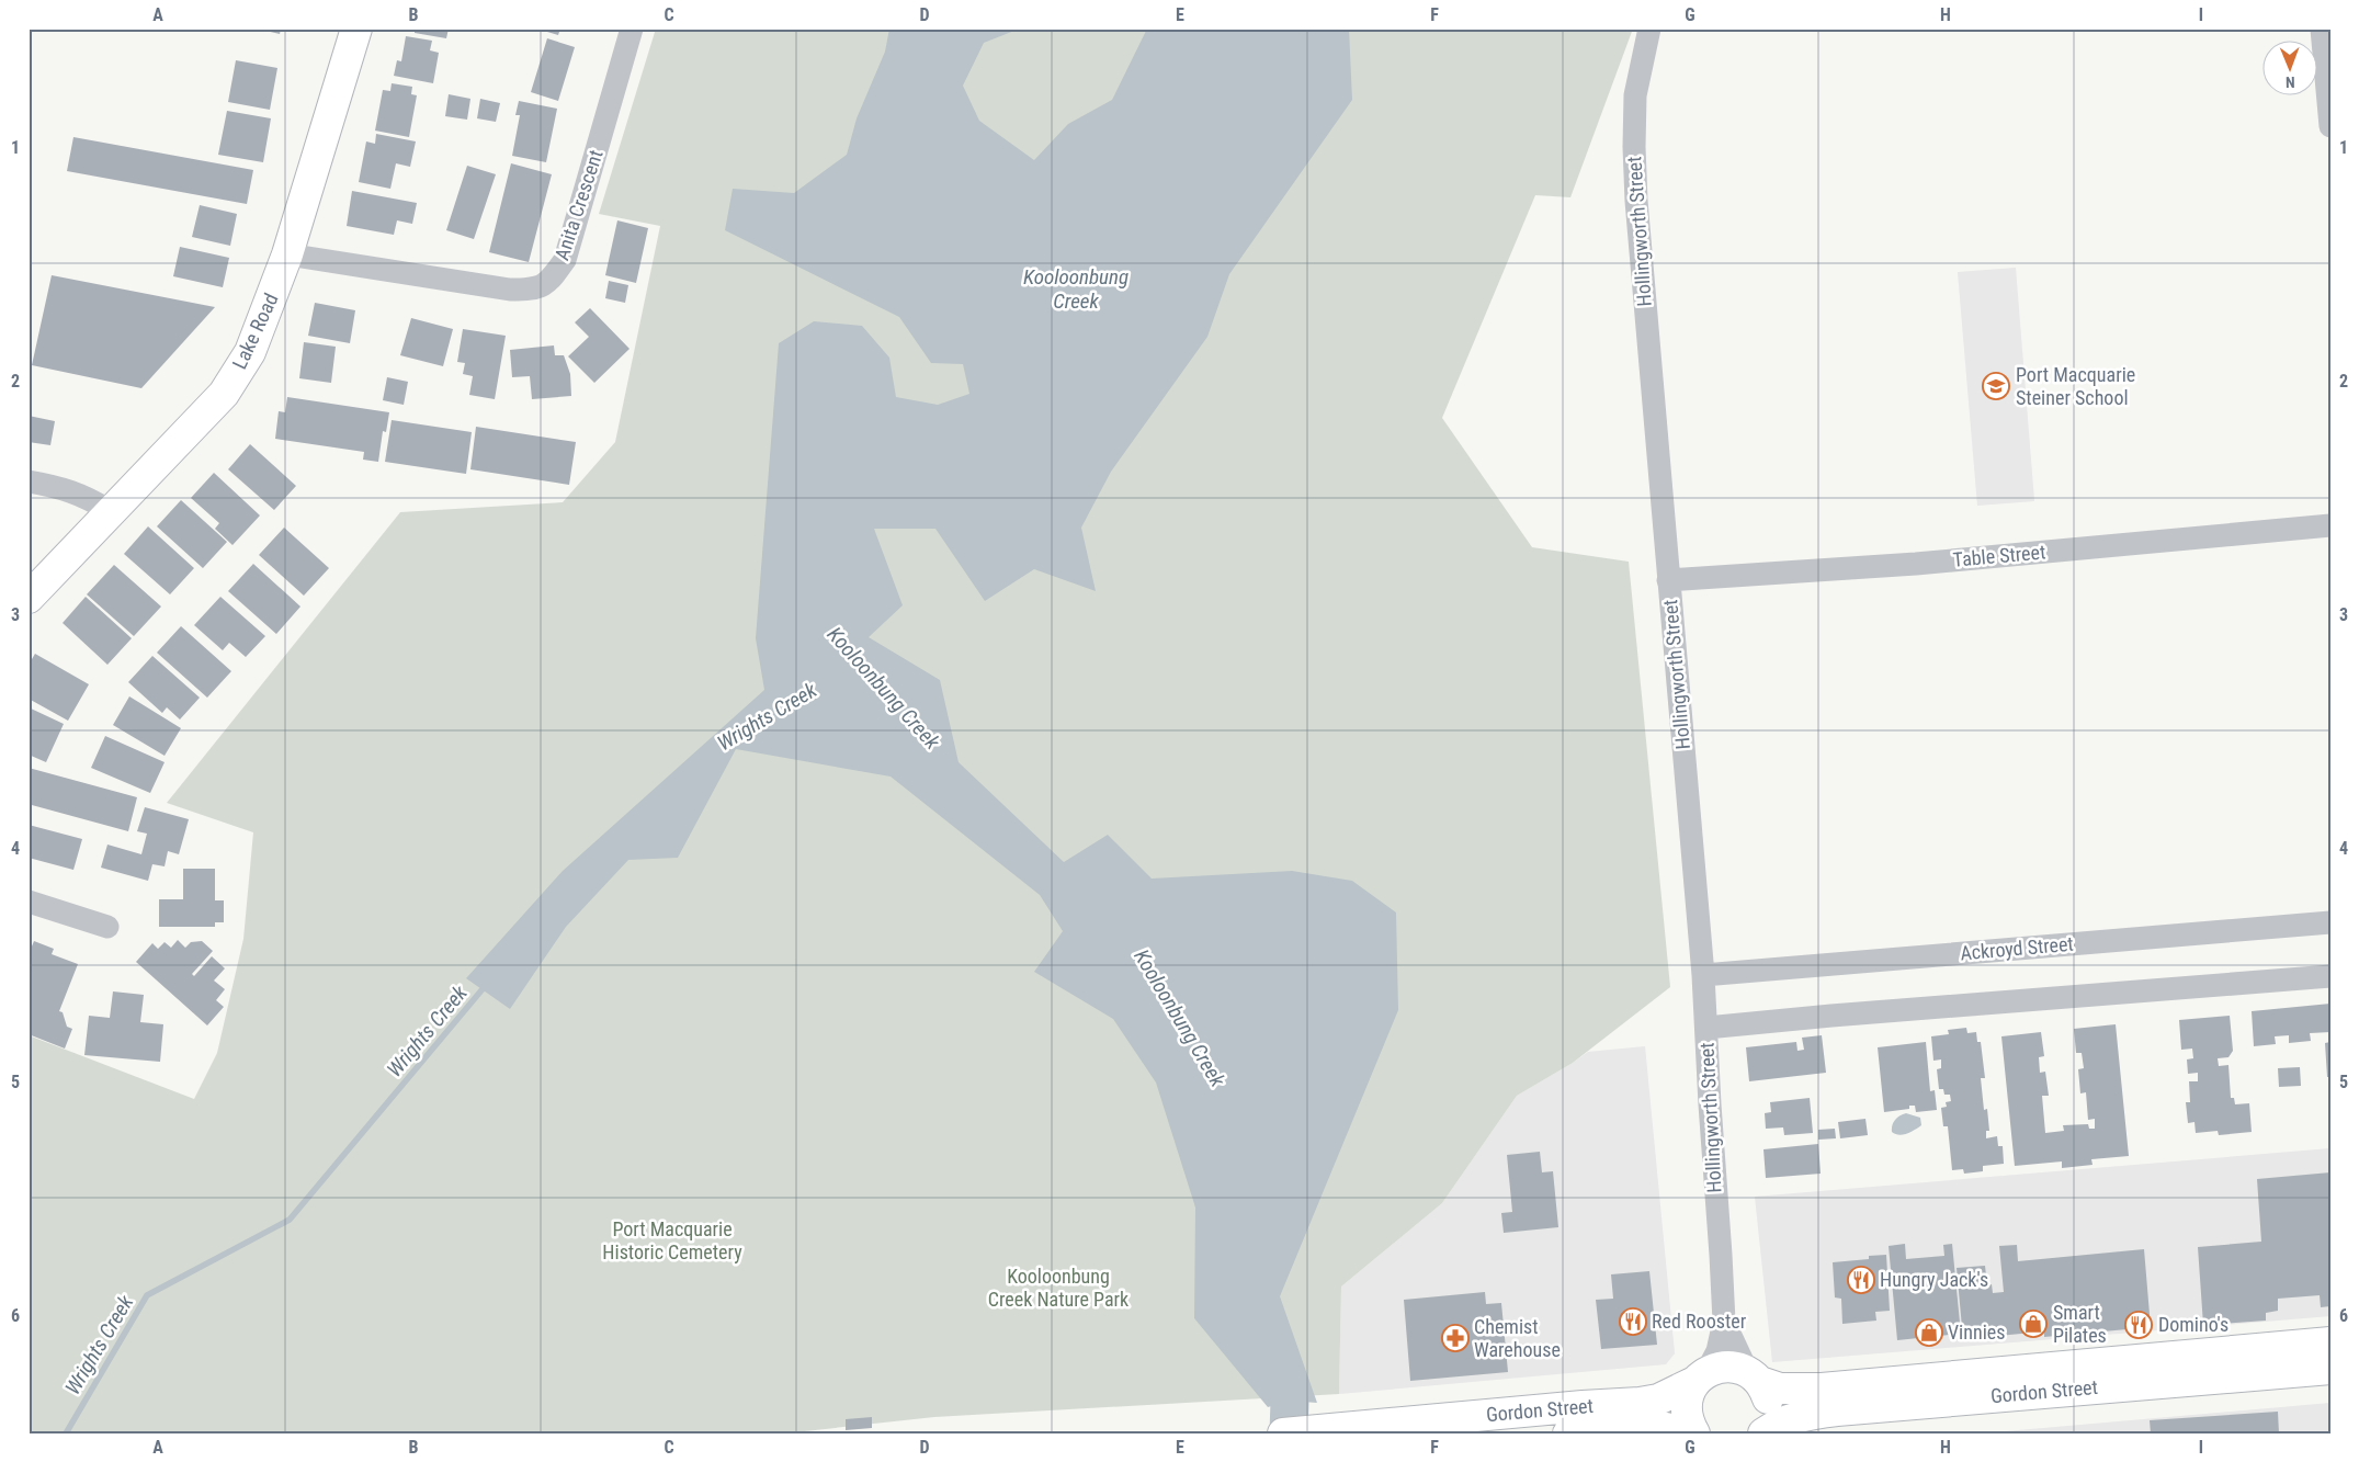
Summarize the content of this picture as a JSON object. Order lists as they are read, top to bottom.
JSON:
{
  "streets": {
    "main road": ["Lake Road", "Gordon Street"],
    "street": [
      "Anita Crescent",
      "Hollingworth Street",
      "Table Street",
      "Ackroyd Street"
    ]
  },
  "crossings": [
    ["Anita Crescent", "Lake Road"],
    ["Hollingworth Street", "Table Street"],
    ["Hollingworth Street", "Ackroyd Street"],
    ["Hollingworth Street", "Gordon Street"]
  ],
  "water": ["Kooloonbung Creek", "Wrights Creek"],
  "parks": ["Port Macquarie Historic Cemetery", "Kooloonbung Creek Nature Park"],
  "places": {
    "school or university": ["Port Macquarie Steiner School"],
    "restaurant": ["Hungry Jack's", "Red Rooster", "Domino's"],
    "shop": ["Smart Pilates", "Vinnies"],
    "pharmacy": ["Chemist Warehouse"]
  },
  "north": "bottom",
  "grid": {
    "columns": [
      "A",
      "B",
      "C",
      "D",
      "E",
      "F",
      "G",
      "H",
      "I"
    ],
    "rows": [
      "1",
      "2",
      "3",
      "4",
      "5",
      "6"
    ]
  }
}
